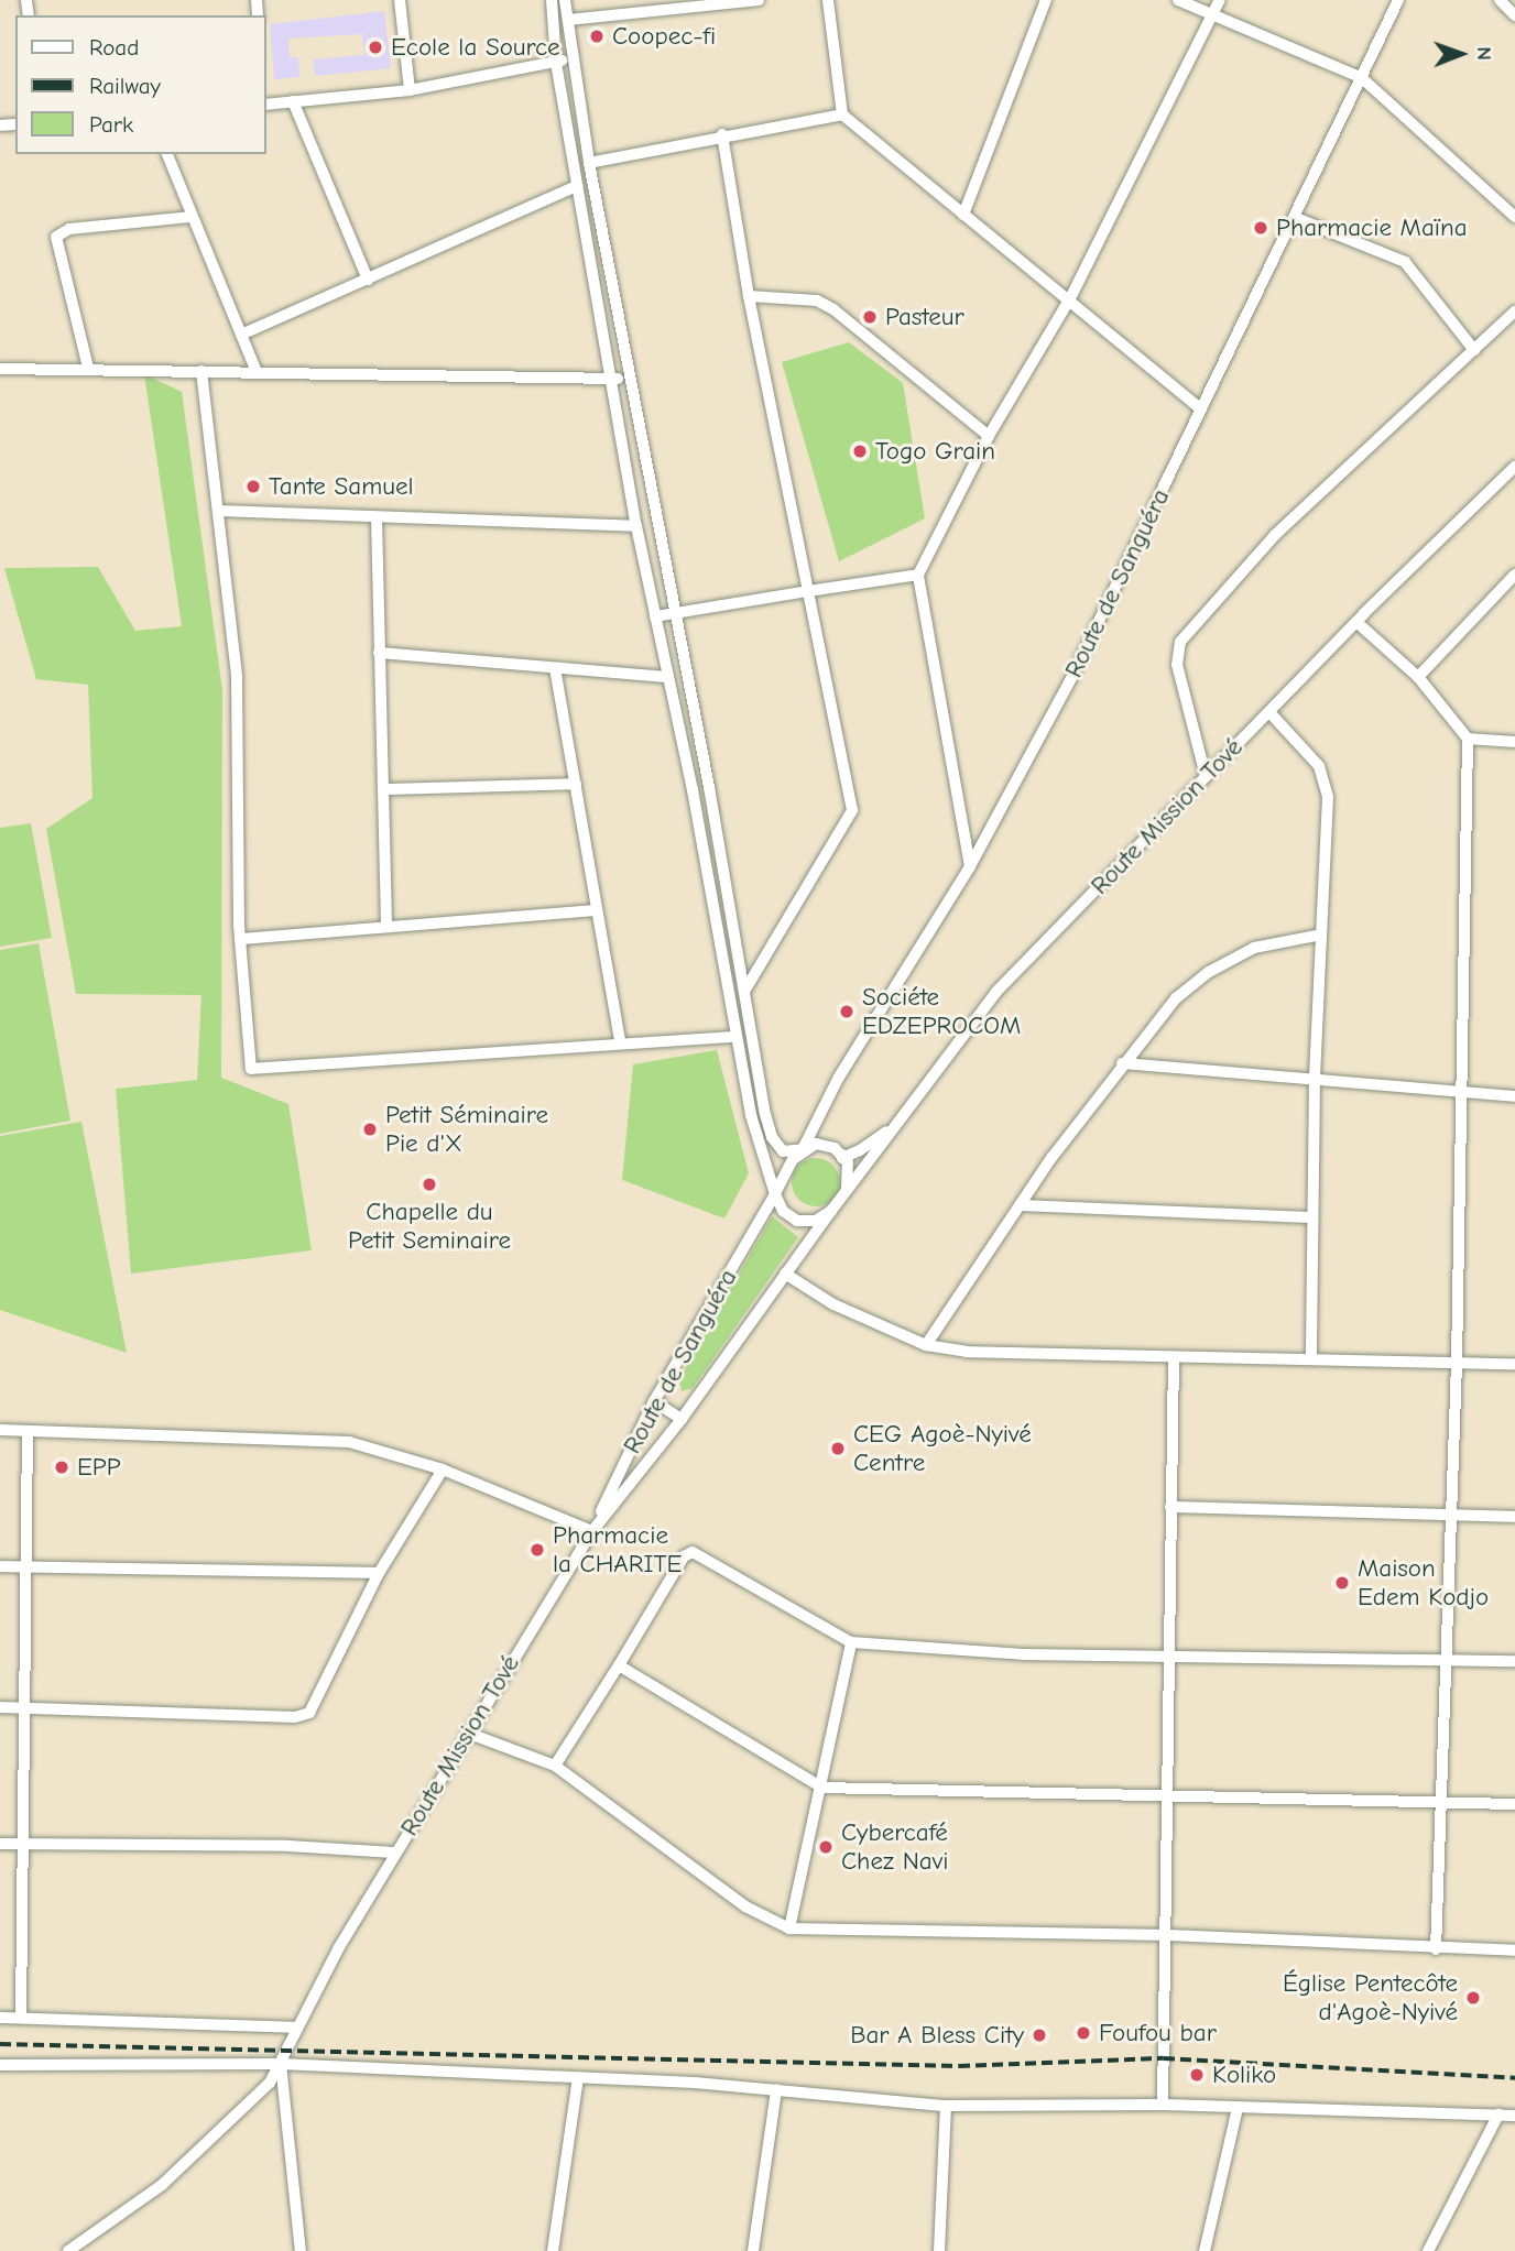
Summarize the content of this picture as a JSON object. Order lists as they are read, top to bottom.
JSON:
{
  "streets": {
    "street": ["Route de Sanguéra", "Route Mission Tové"]
  },
  "crossings": [
    ["Route de Sanguéra", "Route Mission Tové"]
  ],
  "places": [
    "Coopec-fi",
    "Ecole la Source",
    "Pharmacie Maïna",
    "Pasteur",
    "Togo Grain",
    "Tante Samuel",
    "Sociéte EDZEPROCOM",
    "Petit Séminaire Pie d'X",
    "Chapelle du Petit Seminaire",
    "CEG Agoè-Nyivé Centre",
    "EPP",
    "Pharmacie la CHARITE",
    "Maison Edem Kodjo",
    "Cybercafé Chez Navi",
    "Église Pentecôte d'Agoè-Nyivé",
    "Foufou bar",
    "Bar A Bless City",
    "Koliko"
  ],
  "legend": ["Road", "Railway", "Park"],
  "north": "right"
}
